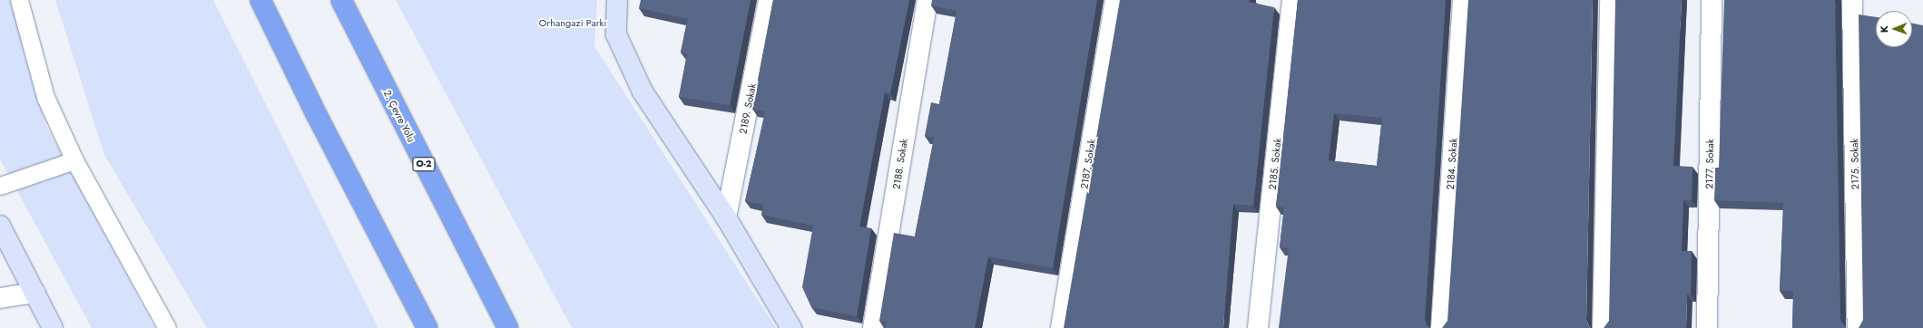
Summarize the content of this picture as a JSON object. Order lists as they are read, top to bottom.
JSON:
{
  "streets": {
    "highway": ["2. Çevre Yolu", "O-2"],
    "street": [
      "2189. Sokak",
      "2188. Sokak",
      "2187. Sokak",
      "2185. Sokak",
      "2184. Sokak",
      "2177. Sokak",
      "2175. Sokak"
    ]
  },
  "parks": ["Orhangazi Parkı"],
  "north": "left"
}
